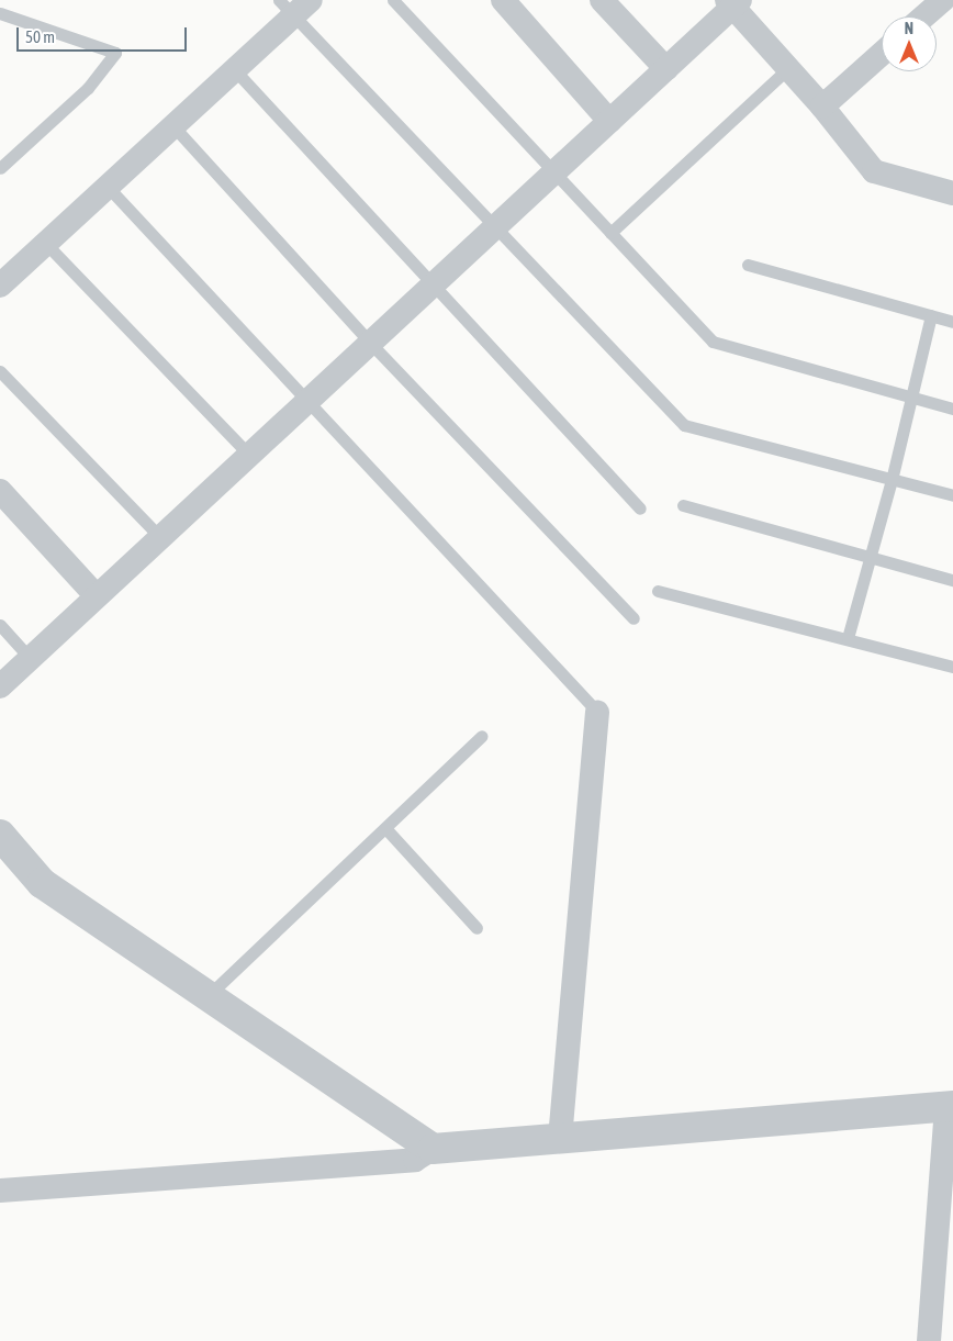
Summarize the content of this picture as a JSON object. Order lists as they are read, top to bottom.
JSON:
{
  "scale_bar": "50 m",
  "north": "top"
}
